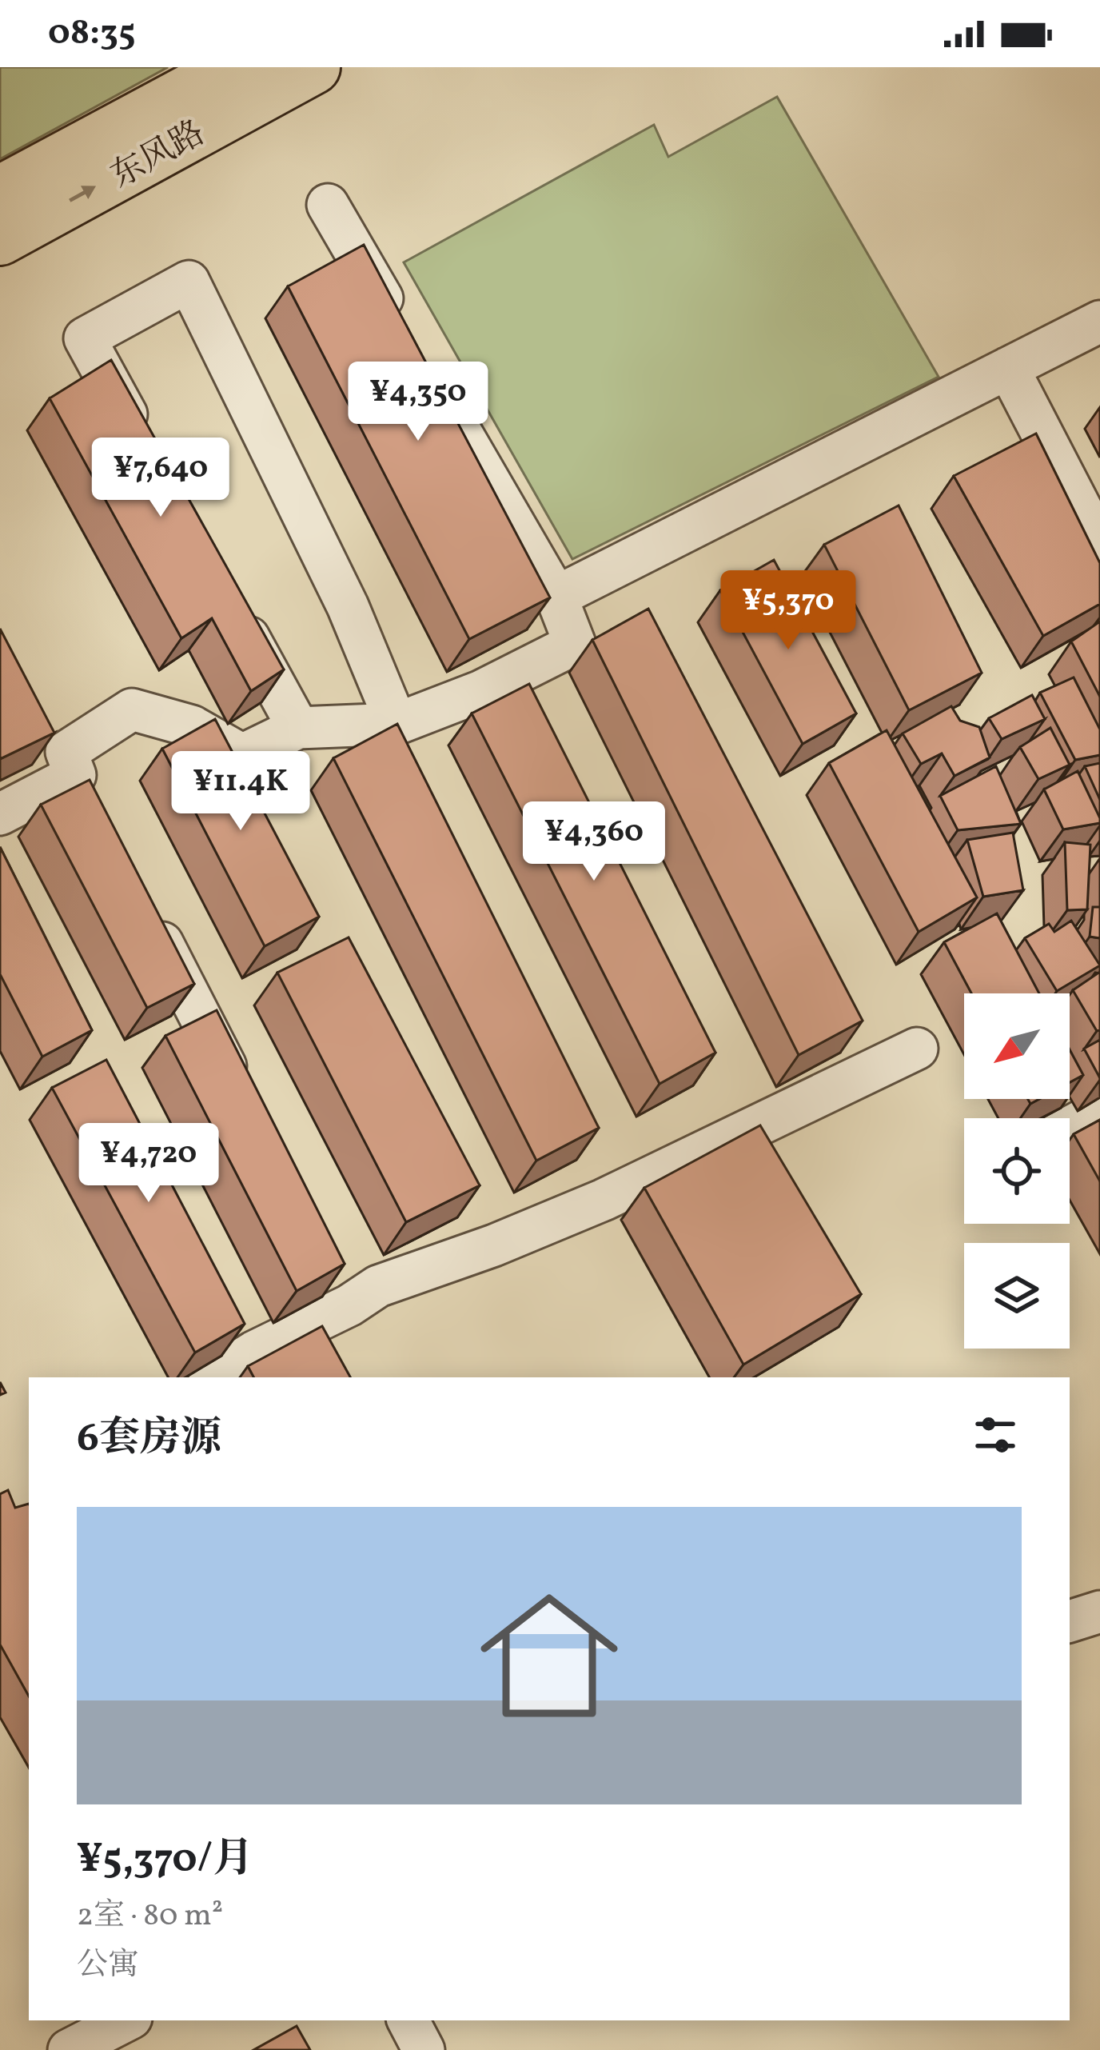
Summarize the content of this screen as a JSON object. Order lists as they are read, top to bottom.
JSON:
{
  "streets": {
    "main road": ["东风路"]
  },
  "north": "bottom left",
  "page": {
    "status": "08:35",
    "price": [
      "¥4,350",
      "¥7,640",
      "¥5,370",
      "¥11.4K",
      "¥4,360",
      "¥4,720"
    ],
    "heading": "6套房源",
    "list": [
      {
        "name": "¥5,370/月",
        "note": "2室 · 80 m² · 公寓"
      }
    ]
  }
}
